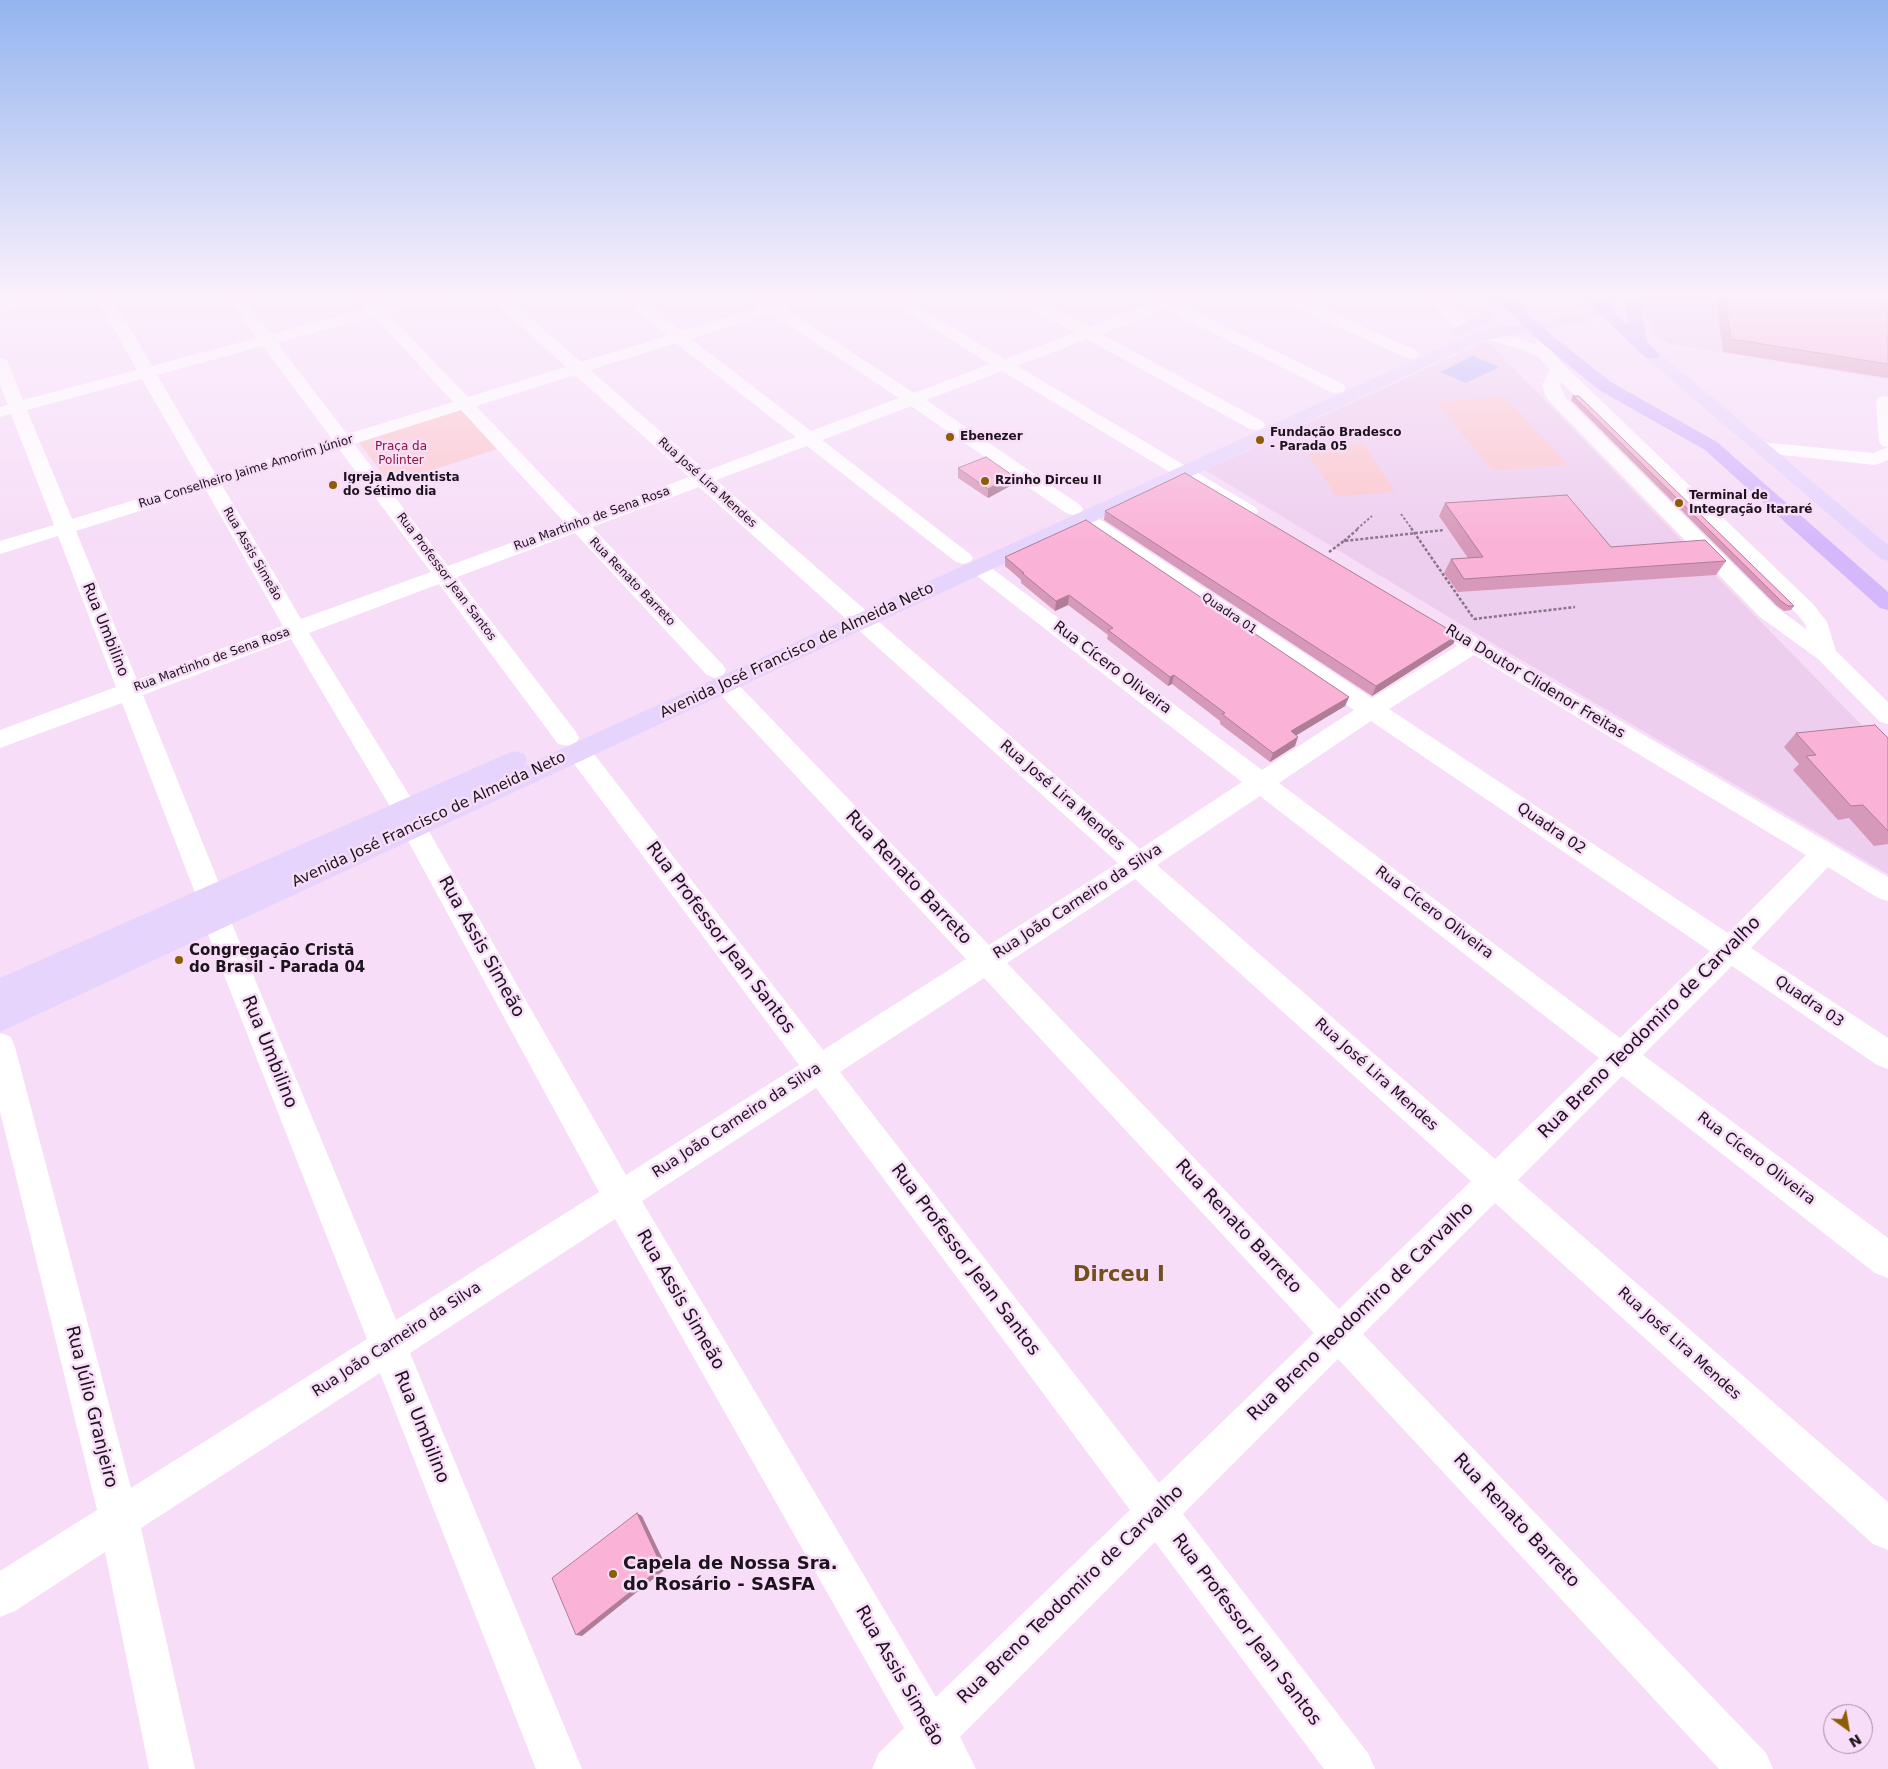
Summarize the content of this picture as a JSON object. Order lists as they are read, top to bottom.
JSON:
{
  "streets": {
    "main road": ["Avenida José Francisco de Almeida Neto"],
    "street": [
      "Rua Conselheiro Jaime Amorim Júnior",
      "Rua José Lira Mendes",
      "Rua Martinho de Sena Rosa",
      "Rua Assis Simeão",
      "Rua Professor Jean Santos",
      "Rua Renato Barreto",
      "Quadra 01",
      "Rua Umbilino",
      "Rua Cícero Oliveira",
      "Rua Doutor Clidenor Freitas",
      "Quadra 02",
      "Rua João Carneiro da Silva",
      "Quadra 03",
      "Rua Breno Teodomiro de Carvalho",
      "Rua Júlio Granjeiro"
    ]
  },
  "crossings": [
    ["Rua Conselheiro Jaime Amorim Júnior", "Rua Assis Simeão"],
    ["Rua Conselheiro Jaime Amorim Júnior", "Rua Professor Jean Santos"],
    ["Rua Conselheiro Jaime Amorim Júnior", "Rua Renato Barreto"],
    ["Rua Conselheiro Jaime Amorim Júnior", "Rua Umbilino"],
    ["Rua José Lira Mendes", "Rua Martinho de Sena Rosa"],
    ["Rua José Lira Mendes", "Avenida José Francisco de Almeida Neto"],
    ["Rua José Lira Mendes", "Rua João Carneiro da Silva"],
    ["Rua José Lira Mendes", "Rua Breno Teodomiro de Carvalho"],
    ["Rua Martinho de Sena Rosa", "Rua Assis Simeão"],
    ["Rua Martinho de Sena Rosa", "Rua Professor Jean Santos"],
    ["Rua Martinho de Sena Rosa", "Rua Renato Barreto"],
    ["Rua Martinho de Sena Rosa", "Quadra 01"],
    ["Rua Martinho de Sena Rosa", "Rua Umbilino"],
    ["Rua Martinho de Sena Rosa", "Rua Cícero Oliveira"],
    ["Rua Assis Simeão", "Avenida José Francisco de Almeida Neto"],
    ["Rua Assis Simeão", "Rua João Carneiro da Silva"],
    ["Rua Assis Simeão", "Rua Breno Teodomiro de Carvalho"],
    ["Rua Professor Jean Santos", "Avenida José Francisco de Almeida Neto"],
    ["Rua Professor Jean Santos", "Rua João Carneiro da Silva"],
    ["Rua Professor Jean Santos", "Rua Breno Teodomiro de Carvalho"],
    ["Rua Renato Barreto", "Avenida José Francisco de Almeida Neto"],
    ["Rua Renato Barreto", "Rua João Carneiro da Silva"],
    ["Rua Renato Barreto", "Rua Breno Teodomiro de Carvalho"],
    ["Quadra 01", "Avenida José Francisco de Almeida Neto"],
    ["Quadra 01", "Quadra 02"],
    ["Quadra 01", "Rua João Carneiro da Silva"],
    ["Rua Umbilino", "Avenida José Francisco de Almeida Neto"],
    ["Rua Umbilino", "Rua João Carneiro da Silva"],
    ["Avenida José Francisco de Almeida Neto", "Rua Cícero Oliveira"],
    ["Rua Cícero Oliveira", "Rua João Carneiro da Silva"],
    ["Rua Cícero Oliveira", "Rua Breno Teodomiro de Carvalho"],
    ["Rua Doutor Clidenor Freitas", "Rua João Carneiro da Silva"],
    ["Rua Doutor Clidenor Freitas", "Rua Breno Teodomiro de Carvalho"],
    ["Quadra 02", "Rua João Carneiro da Silva"],
    ["Quadra 02", "Quadra 03"],
    ["Quadra 02", "Rua Breno Teodomiro de Carvalho"],
    ["Rua João Carneiro da Silva", "Rua Júlio Granjeiro"],
    ["Quadra 03", "Rua Breno Teodomiro de Carvalho"]
  ],
  "districts": ["Dirceu I"],
  "parks": ["Praça da Polinter"],
  "places": [
    "Ebenezer",
    "Fundação Bradesco - Parada 05",
    "Rzinho Dirceu II",
    "Igreja Adventista do Sétimo dia",
    "Terminal de Integração Itararé",
    "Congregação Cristã do Brasil - Parada 04",
    "Capela de Nossa Sra. do Rosário - SASFA"
  ],
  "north": "bottom right"
}
